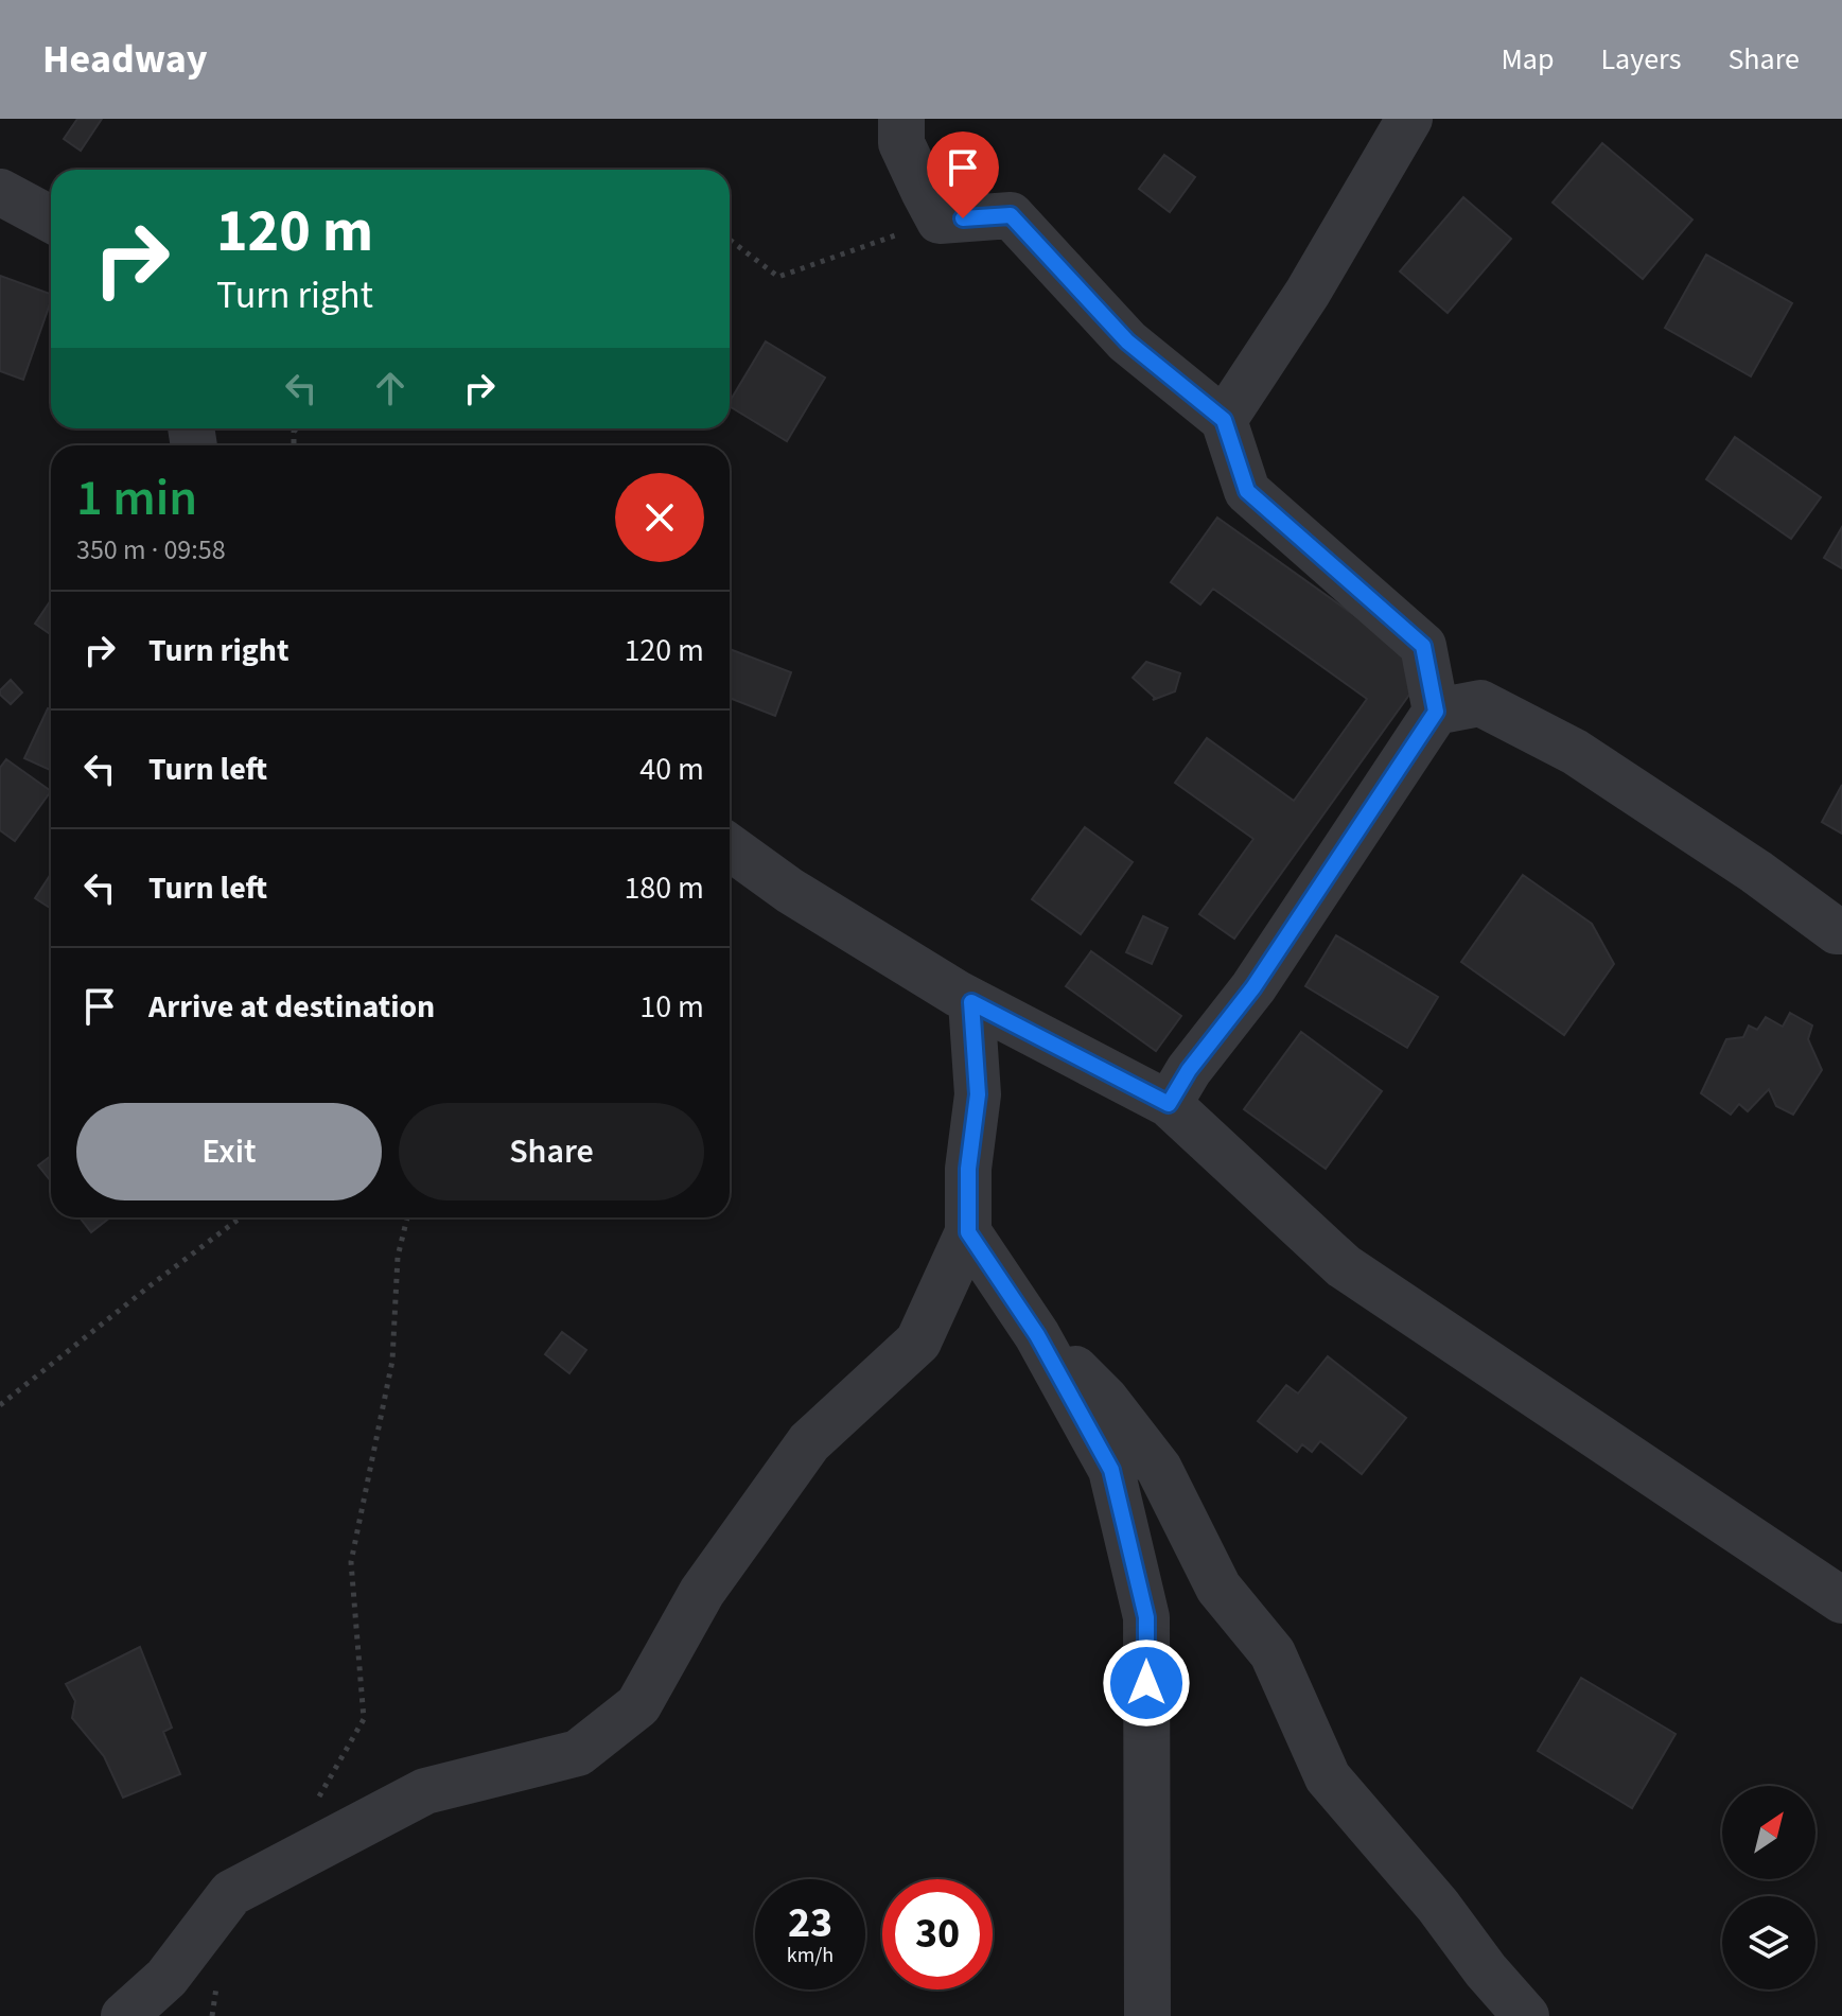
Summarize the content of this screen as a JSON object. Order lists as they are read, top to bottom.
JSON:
{
  "north": "top right",
  "page": {
    "header": "Headway",
    "nav": ["Map", "Layers", "Share"],
    "turn": ["120 m", "Turn right"],
    "heading": ["1 min", "350 m · 09:58"],
    "list": [
      {
        "name": "Turn right",
        "value": "120 m"
      },
      {
        "name": "Turn left",
        "value": "40 m"
      },
      {
        "name": "Turn left",
        "value": "180 m"
      },
      {
        "name": "Arrive at destination",
        "value": "10 m"
      }
    ],
    "buttons": ["Exit", "Share"],
    "speed": "23 km/h",
    "limit": "30"
  }
}
